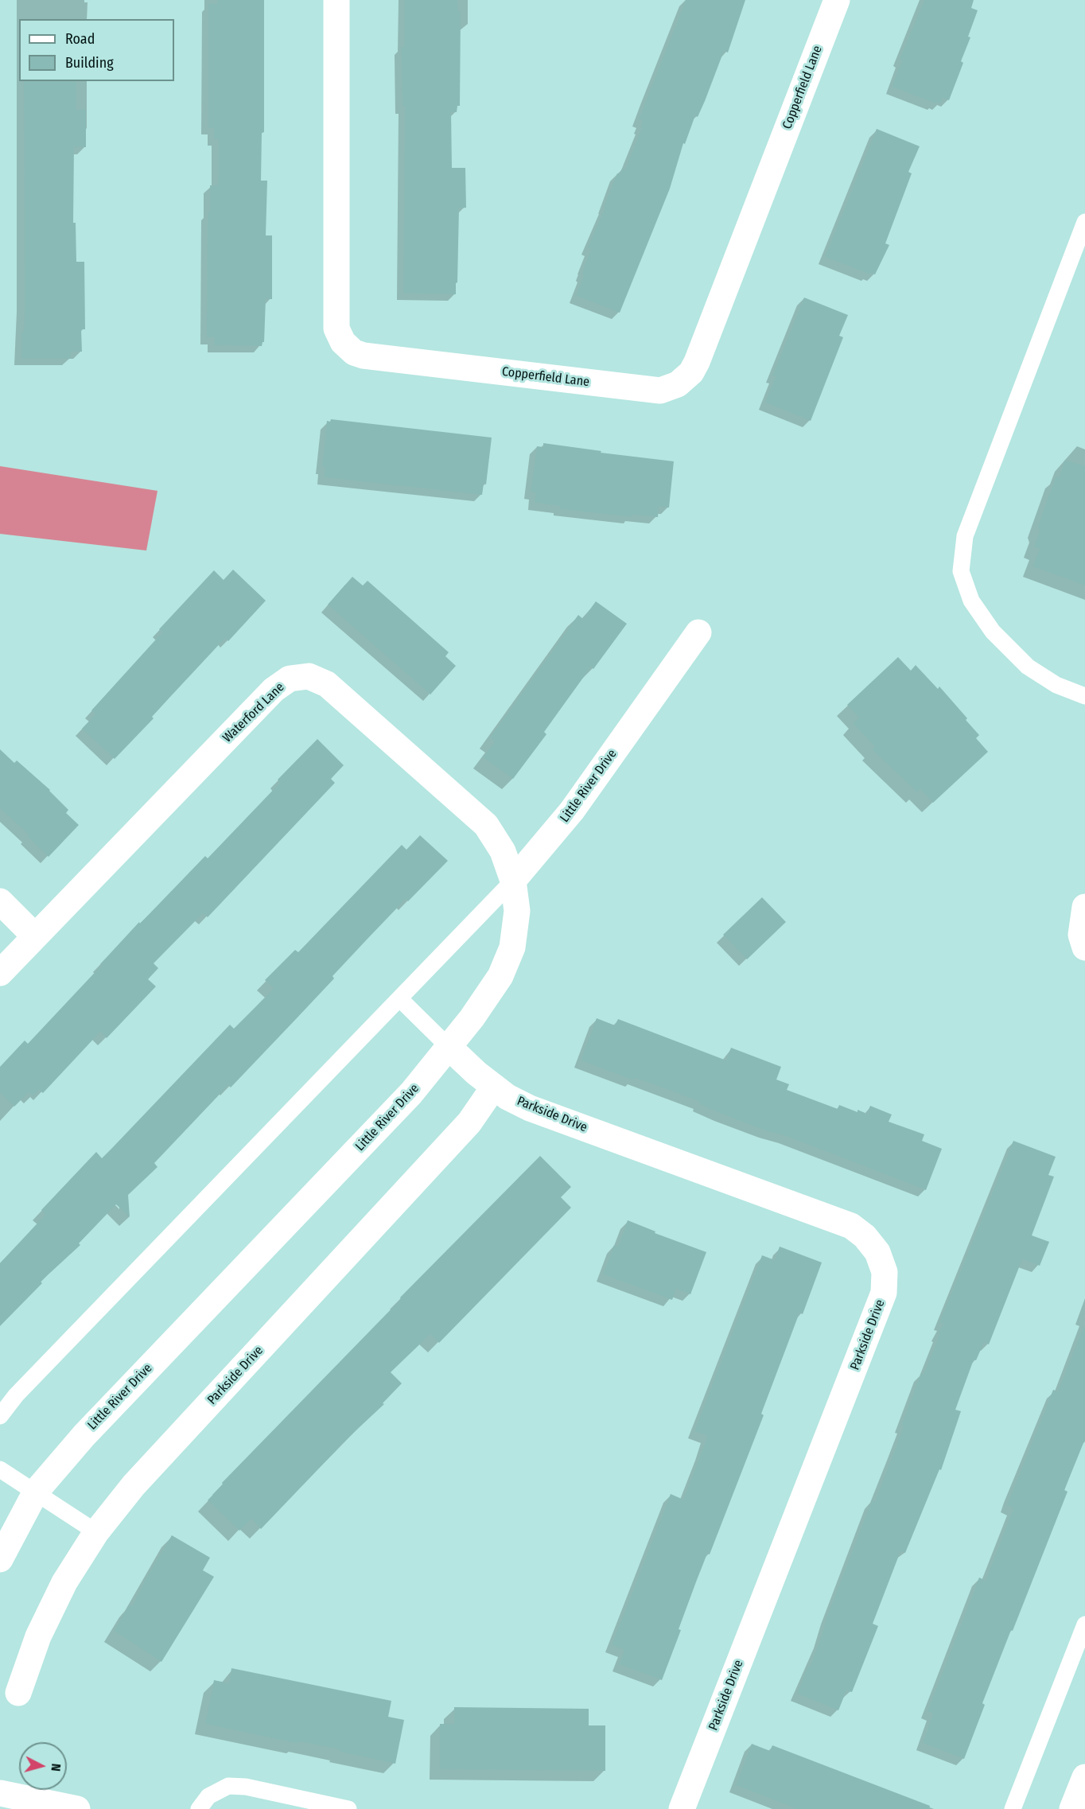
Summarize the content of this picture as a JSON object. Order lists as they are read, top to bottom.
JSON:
{
  "streets": {
    "street": [
      "Copperfield Lane",
      "Waterford Lane",
      "Little River Drive",
      "Parkside Drive"
    ]
  },
  "crossings": [
    ["Waterford Lane", "Little River Drive"],
    ["Little River Drive", "Parkside Drive"]
  ],
  "legend": ["Road", "Building"],
  "north": "right"
}
